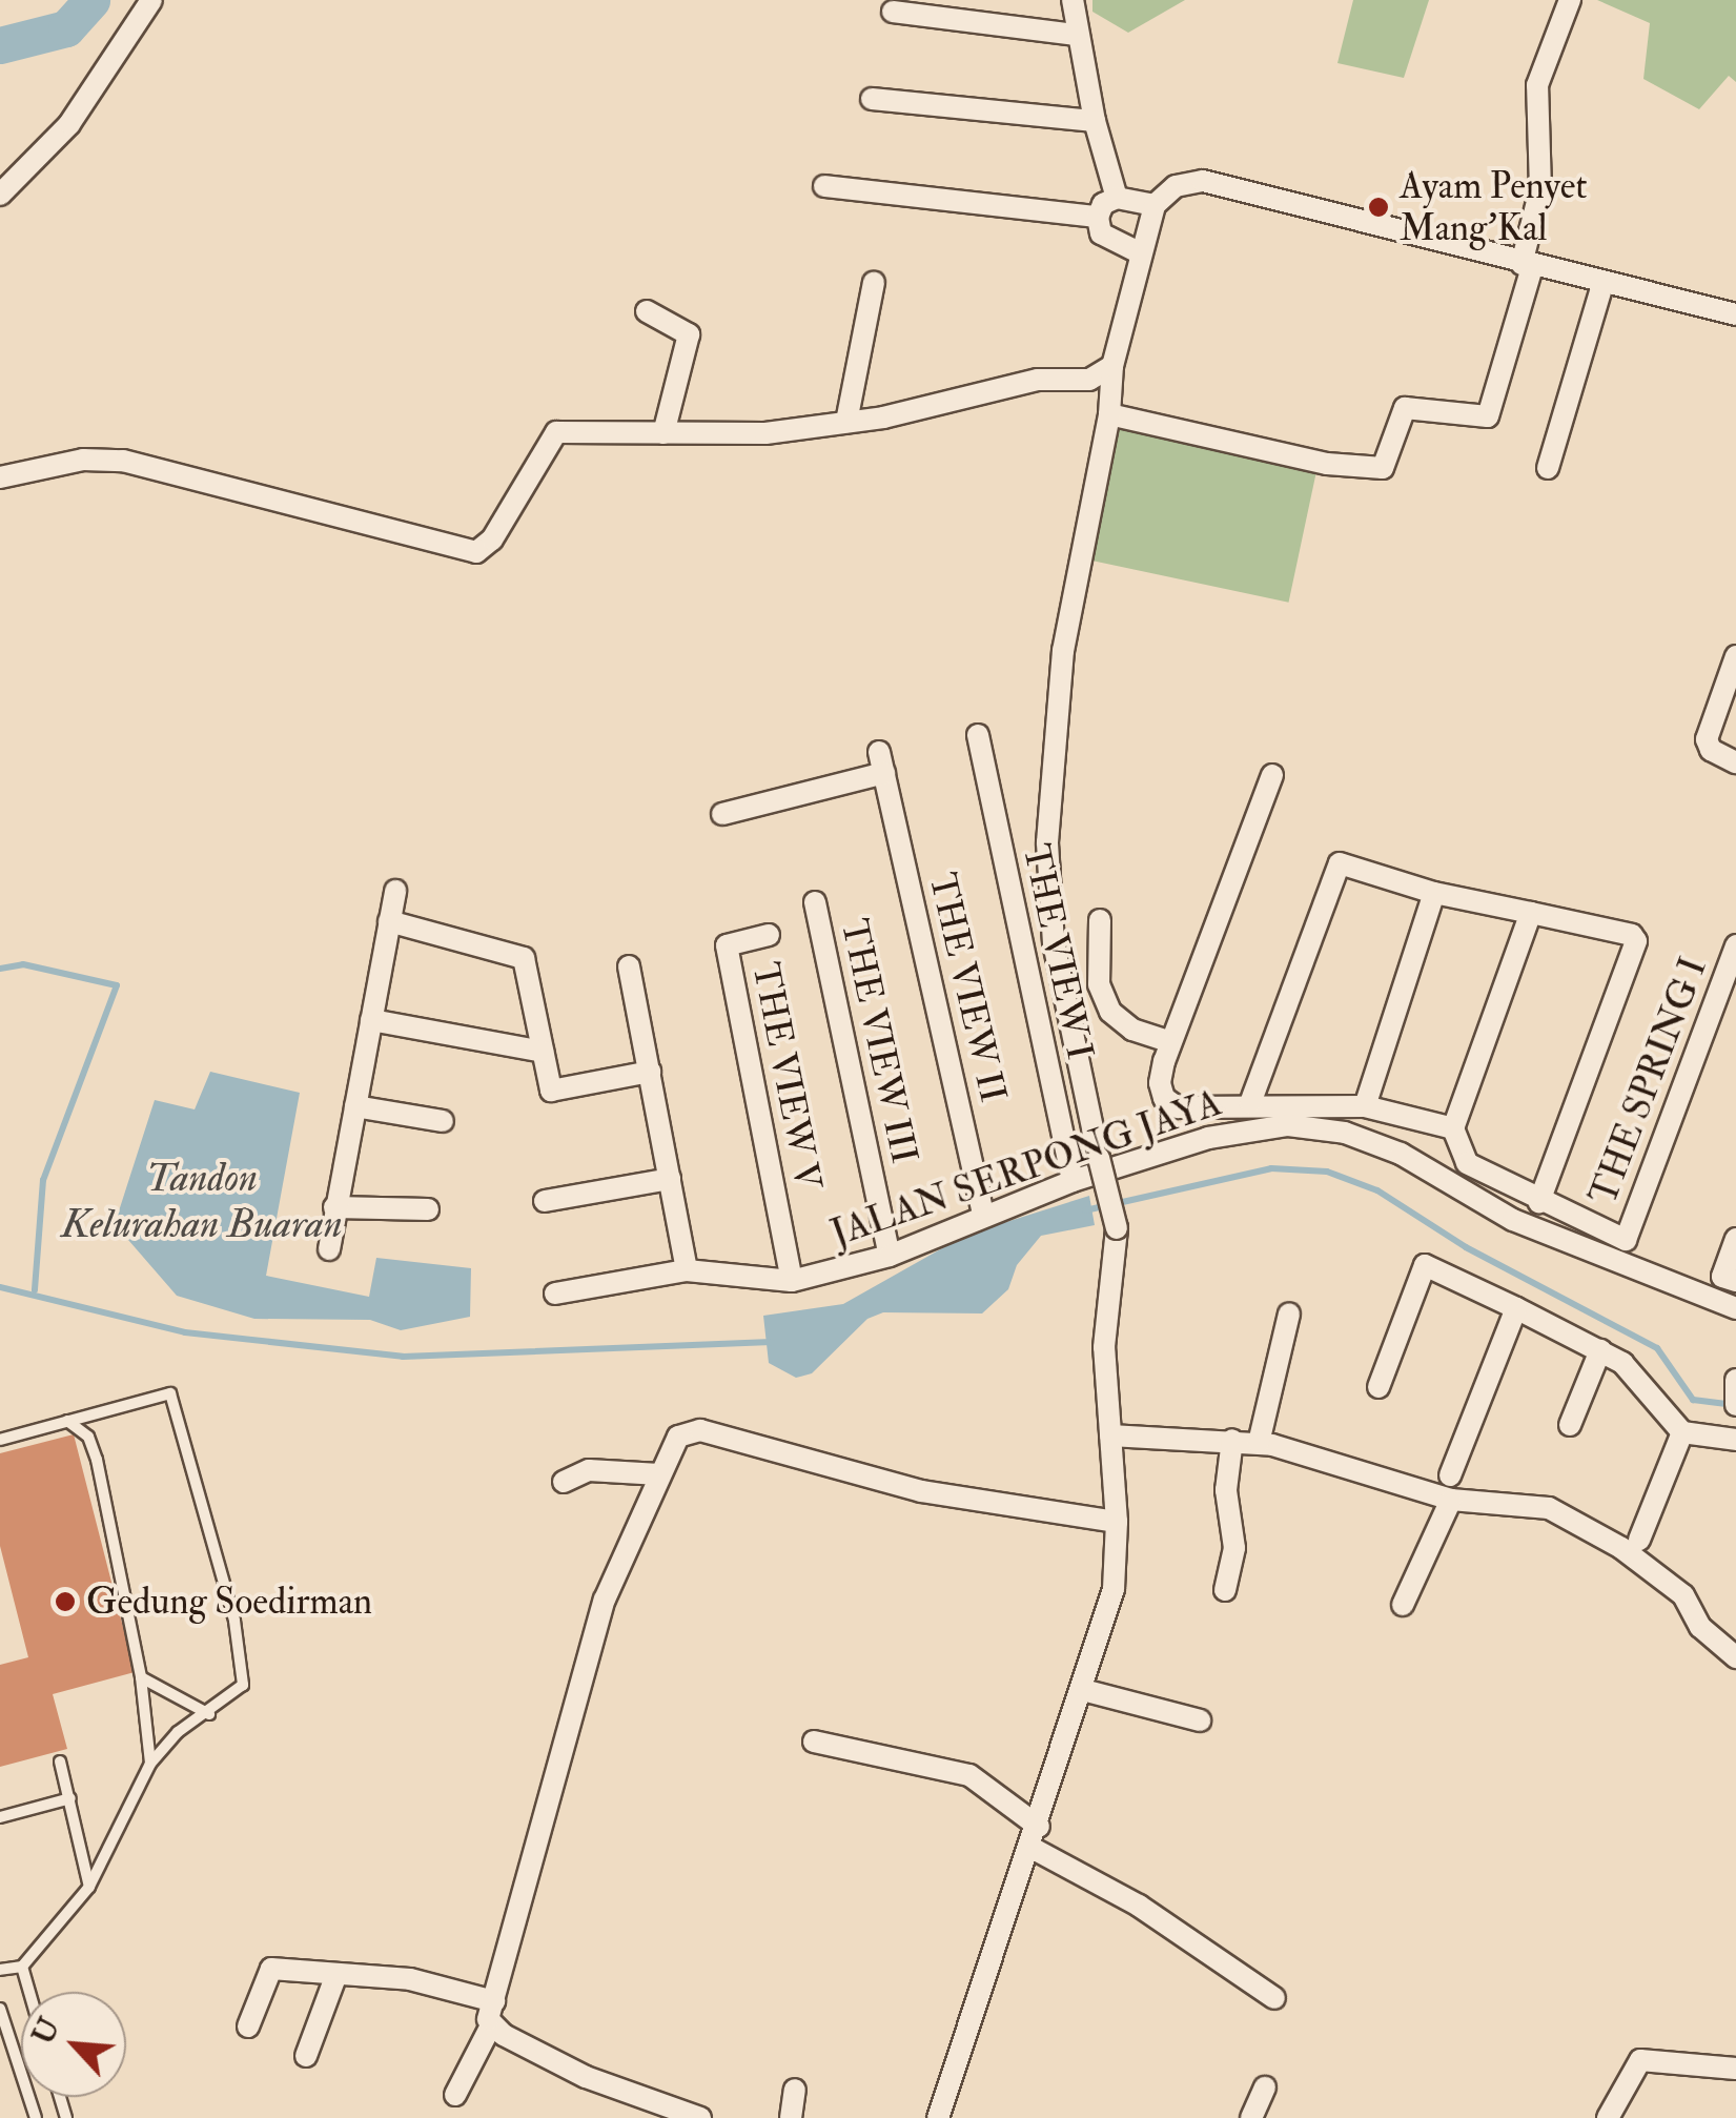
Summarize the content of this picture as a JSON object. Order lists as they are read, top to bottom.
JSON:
{
  "streets": {
    "street": [
      "THE VIEW I",
      "THE VIEW II",
      "THE VIEW III",
      "THE VIEW V",
      "THE SPRING I",
      "JALAN SERPONG JAYA"
    ]
  },
  "crossings": [
    ["THE VIEW I", "JALAN SERPONG JAYA"],
    ["THE VIEW II", "JALAN SERPONG JAYA"],
    ["THE VIEW III", "JALAN SERPONG JAYA"],
    ["THE VIEW V", "JALAN SERPONG JAYA"]
  ],
  "water": ["Tandon Kelurahan Buaran"],
  "places": ["Ayam Penyet Mang'Kal", "Gedung Soedirman"],
  "north": "top left"
}
